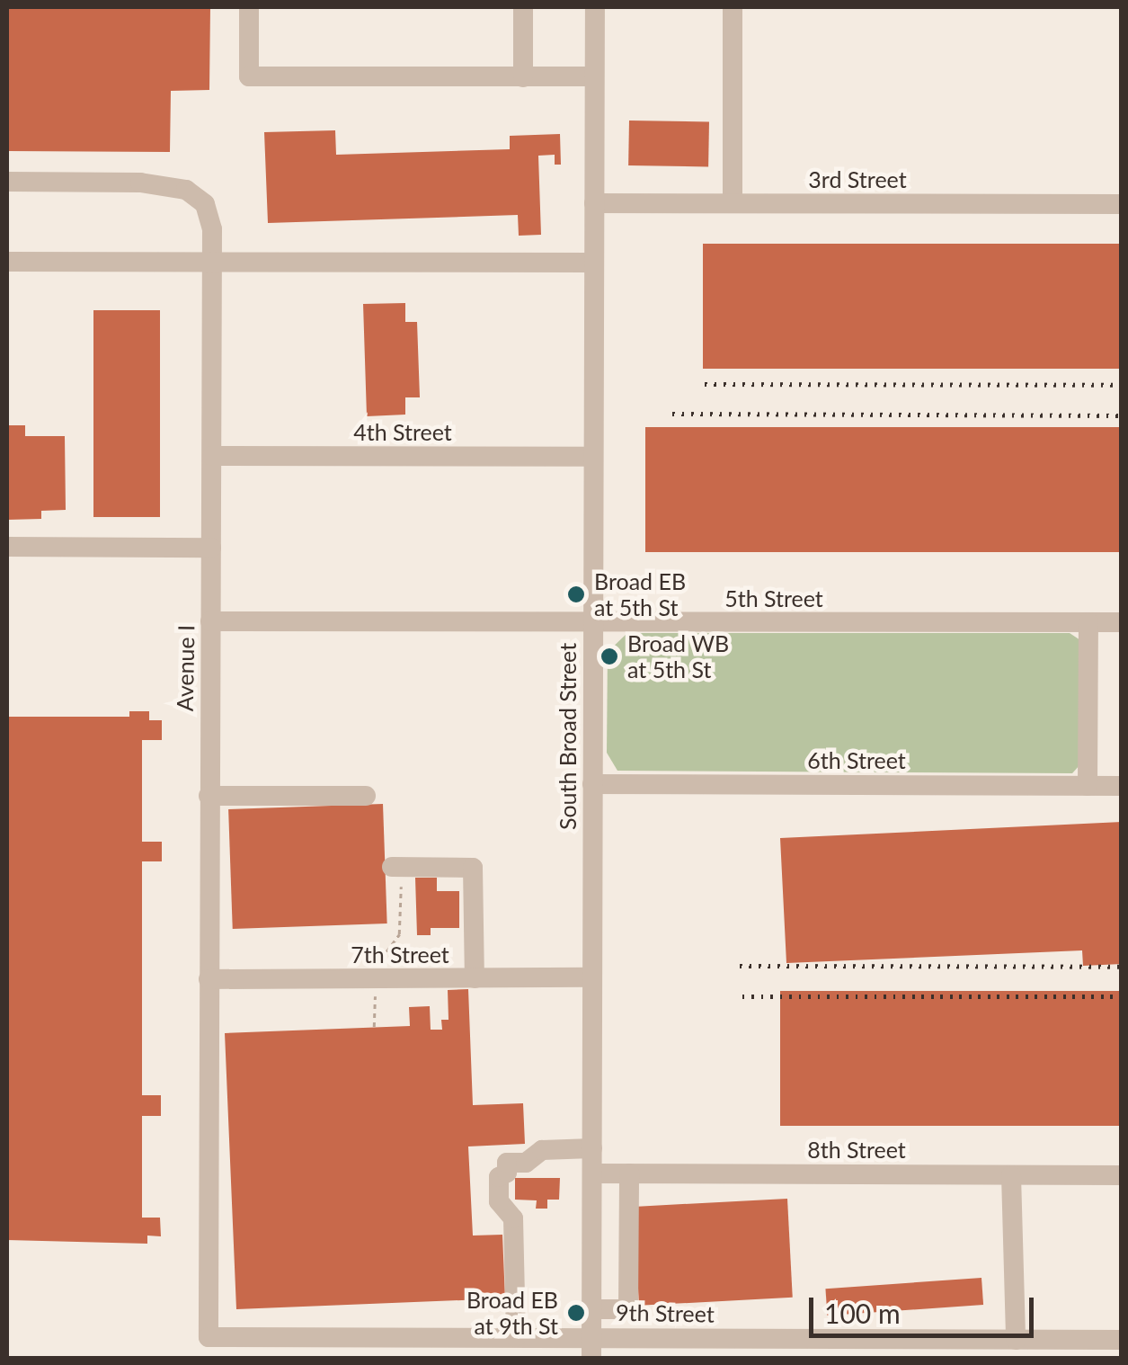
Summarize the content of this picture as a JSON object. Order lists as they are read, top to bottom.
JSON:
{
  "streets": {
    "street": [
      "3rd Street",
      "4th Street",
      "5th Street",
      "Avenue I",
      "South Broad Street",
      "6th Street",
      "7th Street",
      "8th Street",
      "9th Street"
    ]
  },
  "crossings": [
    ["3rd Street", "South Broad Street"],
    ["4th Street", "Avenue I"],
    ["4th Street", "South Broad Street"],
    ["5th Street", "Avenue I"],
    ["5th Street", "South Broad Street"],
    ["Avenue I", "7th Street"],
    ["Avenue I", "9th Street"],
    ["South Broad Street", "6th Street"],
    ["South Broad Street", "7th Street"],
    ["South Broad Street", "8th Street"],
    ["South Broad Street", "9th Street"]
  ],
  "places": ["Broad EB at 5th St", "Broad WB at 5th St", "Broad EB at 9th St"],
  "scale_bar": "100 m"
}
